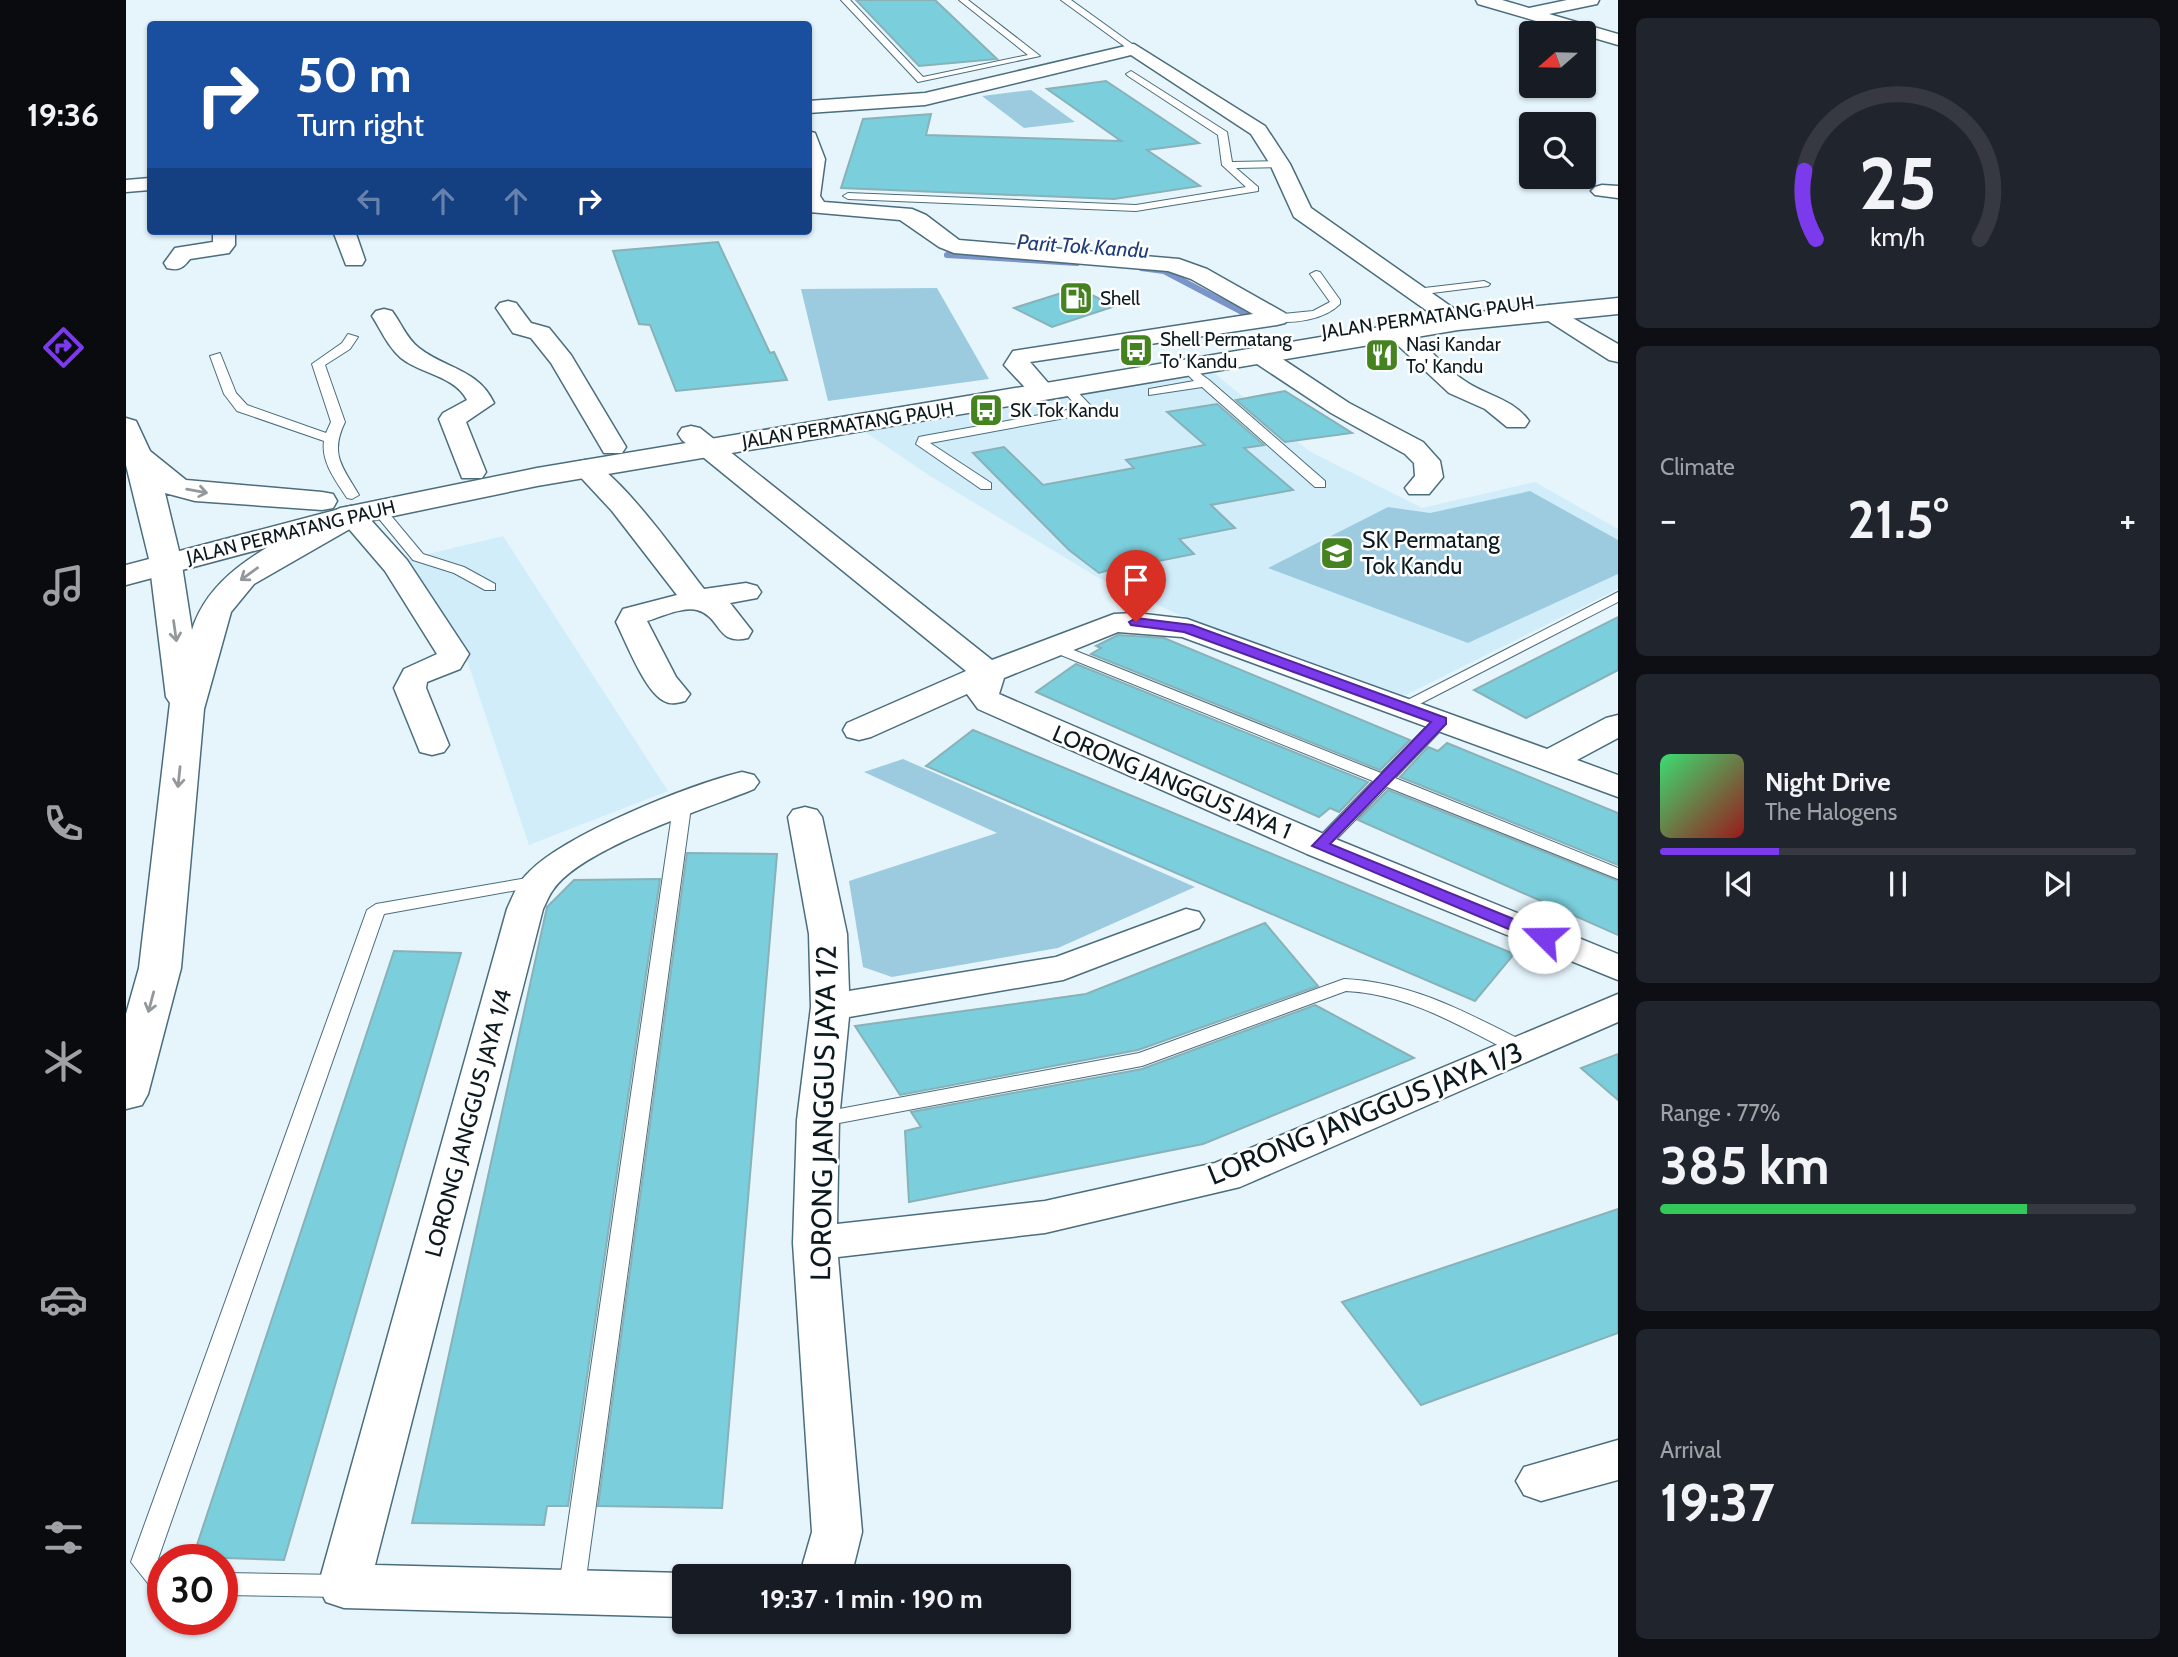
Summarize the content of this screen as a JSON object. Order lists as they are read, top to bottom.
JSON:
{
  "streets": {
    "main road": ["JALAN PERMATANG PAUH"],
    "street": [
      "LORONG JANGGUS JAYA 1",
      "LORONG JANGGUS JAYA 1/2",
      "LORONG JANGGUS JAYA 1/3",
      "LORONG JANGGUS JAYA 1/4"
    ]
  },
  "crossings": [
    ["LORONG JANGGUS JAYA 1/2", "LORONG JANGGUS JAYA 1/3"]
  ],
  "water": ["Parit Tok Kandu"],
  "places": {
    "fuel station": ["Shell"],
    "bus stop": ["Shell Permatang To' Kandu", "SK Tok Kandu"],
    "restaurant": ["Nasi Kandar To' Kandu"],
    "school or university": ["SK Permatang Tok Kandu"]
  },
  "north": "left",
  "page": {
    "tabs": "19:36",
    "turn": ["50 m", "Turn right"],
    "tile": [
      "Climate",
      ["Range · 77%", "385 km"],
      ["Arrival", "19:37"]
    ],
    "heat": ["−", "21.5°", "+"],
    "song": ["Night Drive", "The Halogens"],
    "limit": "30",
    "trip": "19:37 · 1 min · 190 m",
    "gauge": ["25", "km/h"]
  }
}
